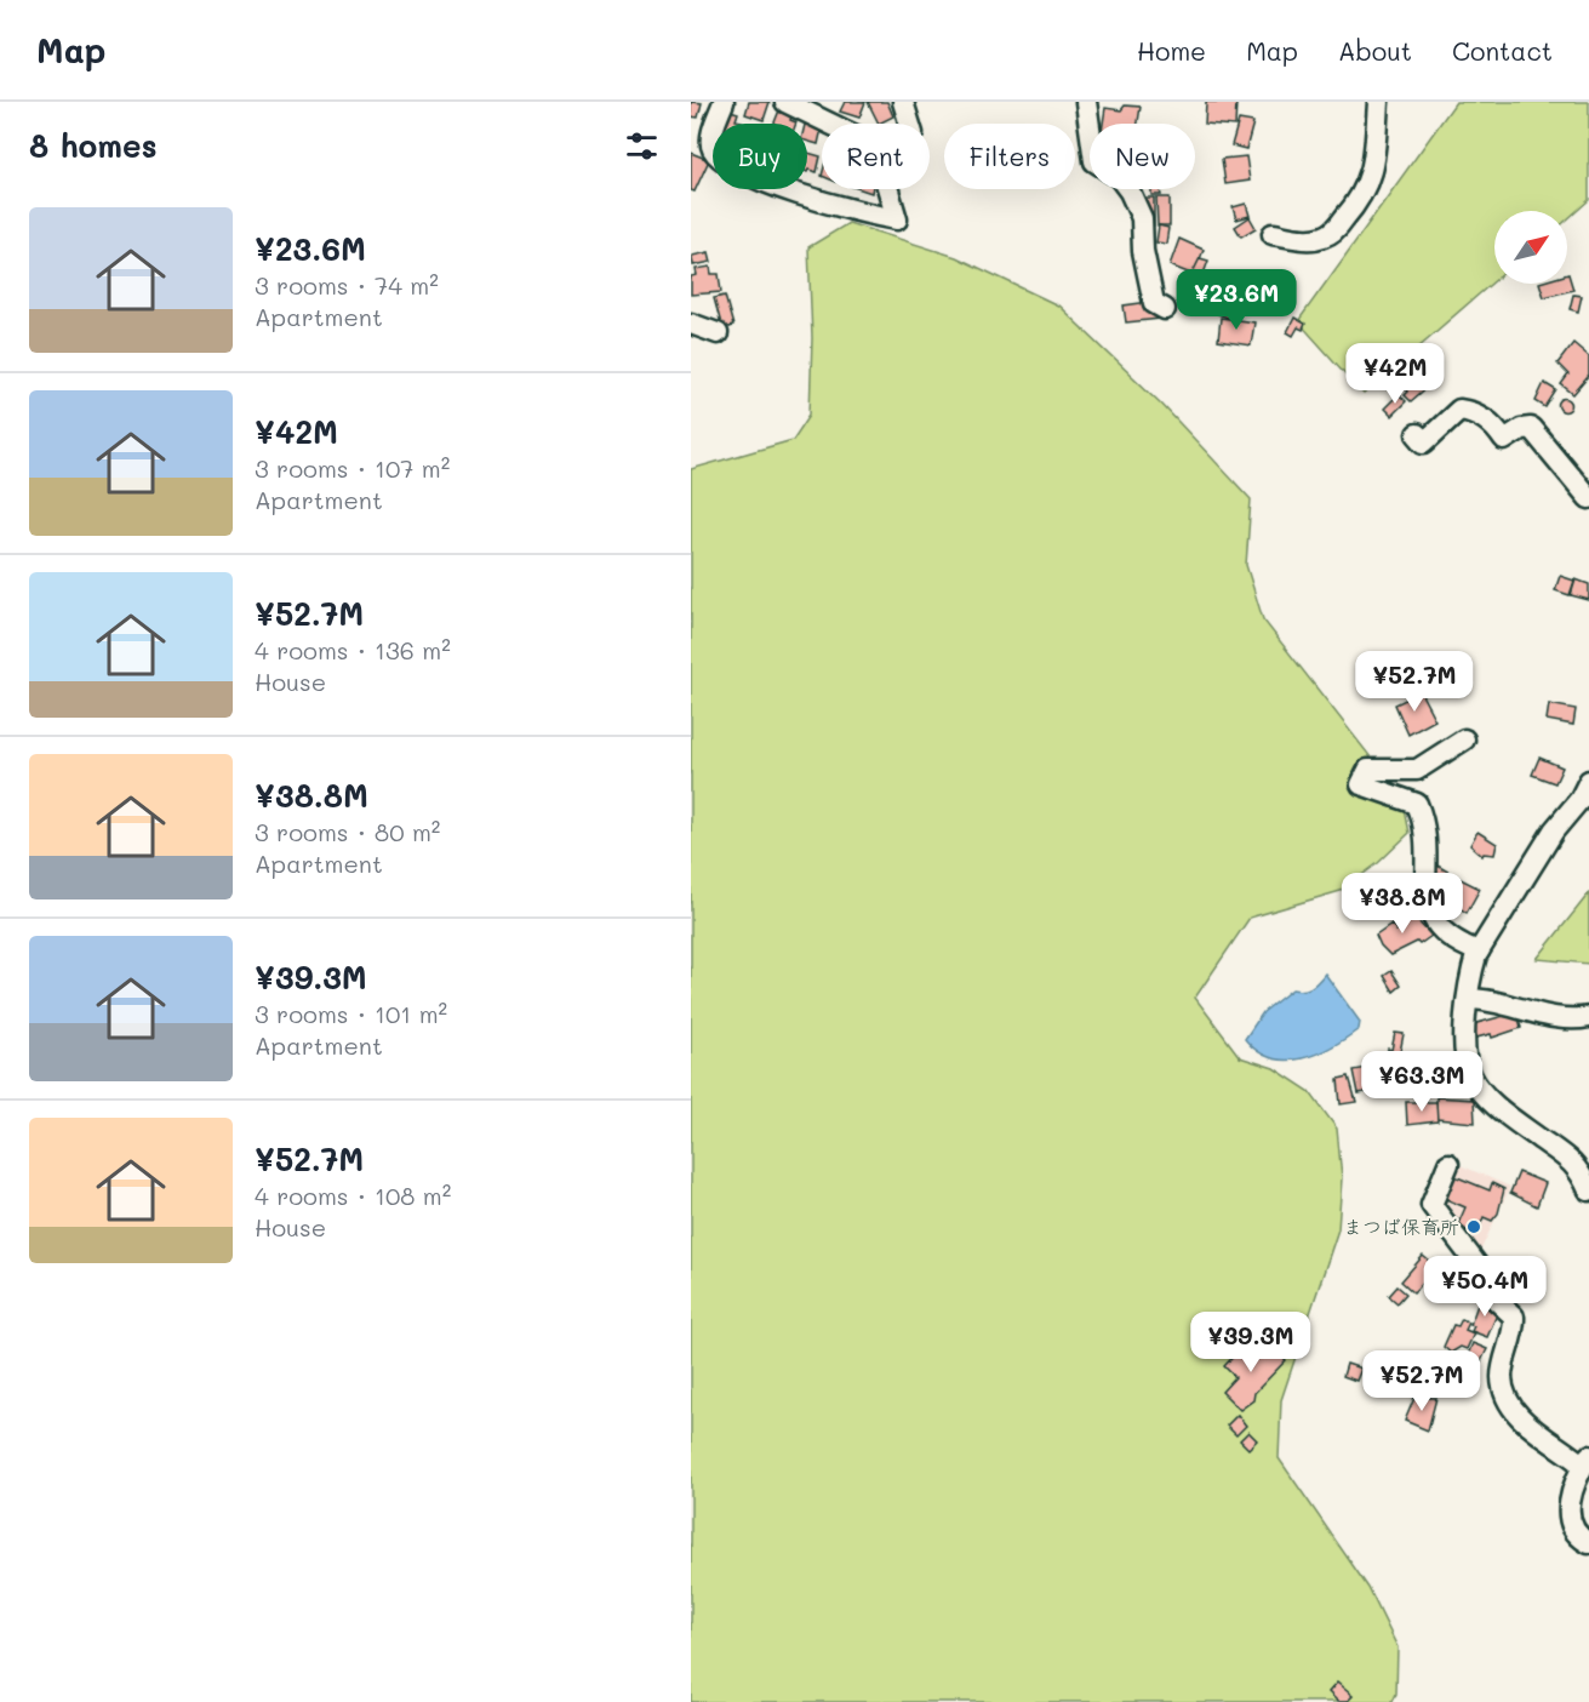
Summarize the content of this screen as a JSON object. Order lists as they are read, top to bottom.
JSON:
{
  "places": ["まつば保育所"],
  "north": "top right",
  "page": {
    "header": "Map",
    "nav": [
      "Home",
      "Map",
      "About",
      "Contact"
    ],
    "heading": "8 homes",
    "chip": [
      "Buy",
      "Rent",
      "Filters",
      "New"
    ],
    "list": [
      {
        "name": "¥23.6M",
        "note": "3 rooms · 74 m² · Apartment"
      },
      {
        "name": "¥42M",
        "note": "3 rooms · 107 m² · Apartment"
      },
      {
        "name": "¥52.7M",
        "note": "4 rooms · 136 m² · House"
      },
      {
        "name": "¥38.8M",
        "note": "3 rooms · 80 m² · Apartment"
      },
      {
        "name": "¥39.3M",
        "note": "3 rooms · 101 m² · Apartment"
      },
      {
        "name": "¥52.7M",
        "note": "4 rooms · 108 m² · House"
      }
    ],
    "price": [
      "¥23.6M",
      "¥42M",
      "¥52.7M",
      "¥38.8M",
      "¥63.3M",
      "¥50.4M",
      "¥39.3M",
      "¥52.7M"
    ]
  }
}
